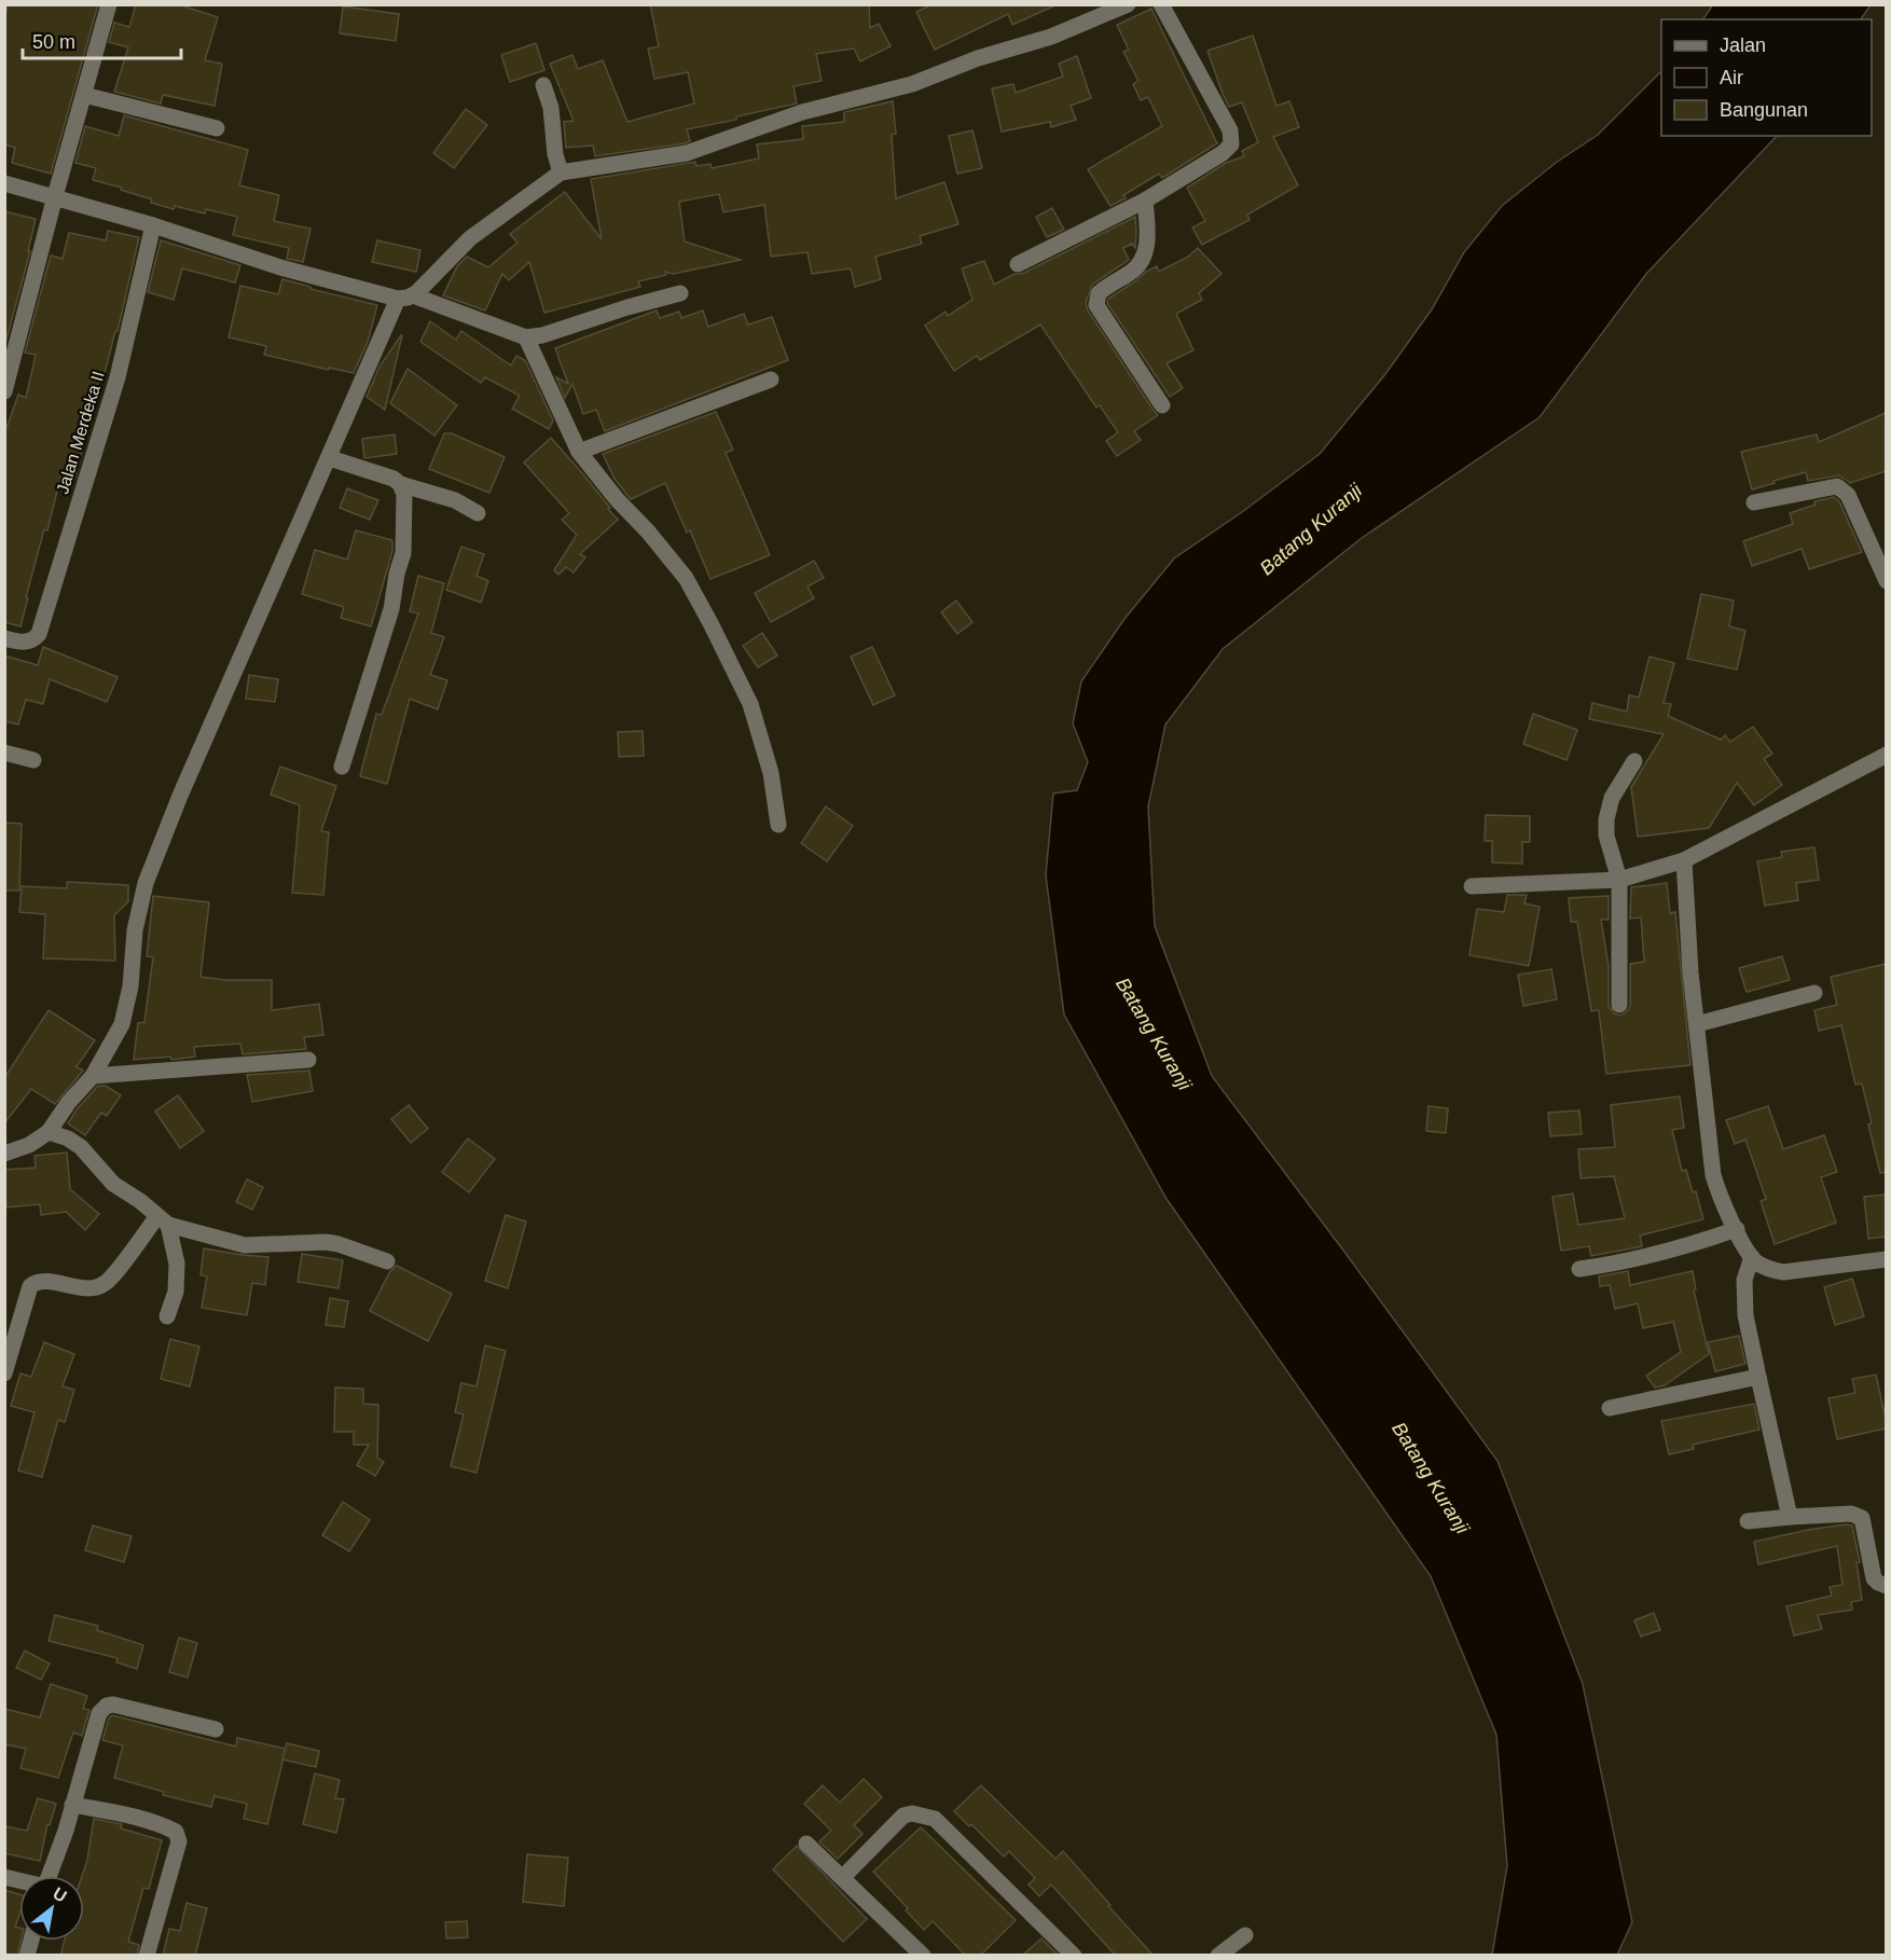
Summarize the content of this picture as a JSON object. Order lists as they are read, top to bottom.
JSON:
{
  "streets": {
    "street": ["Jalan Merdeka II"]
  },
  "water": ["Batang Kuranji"],
  "legend": ["Jalan", "Air", "Bangunan"],
  "scale_bar": "50 m",
  "north": "top right"
}
